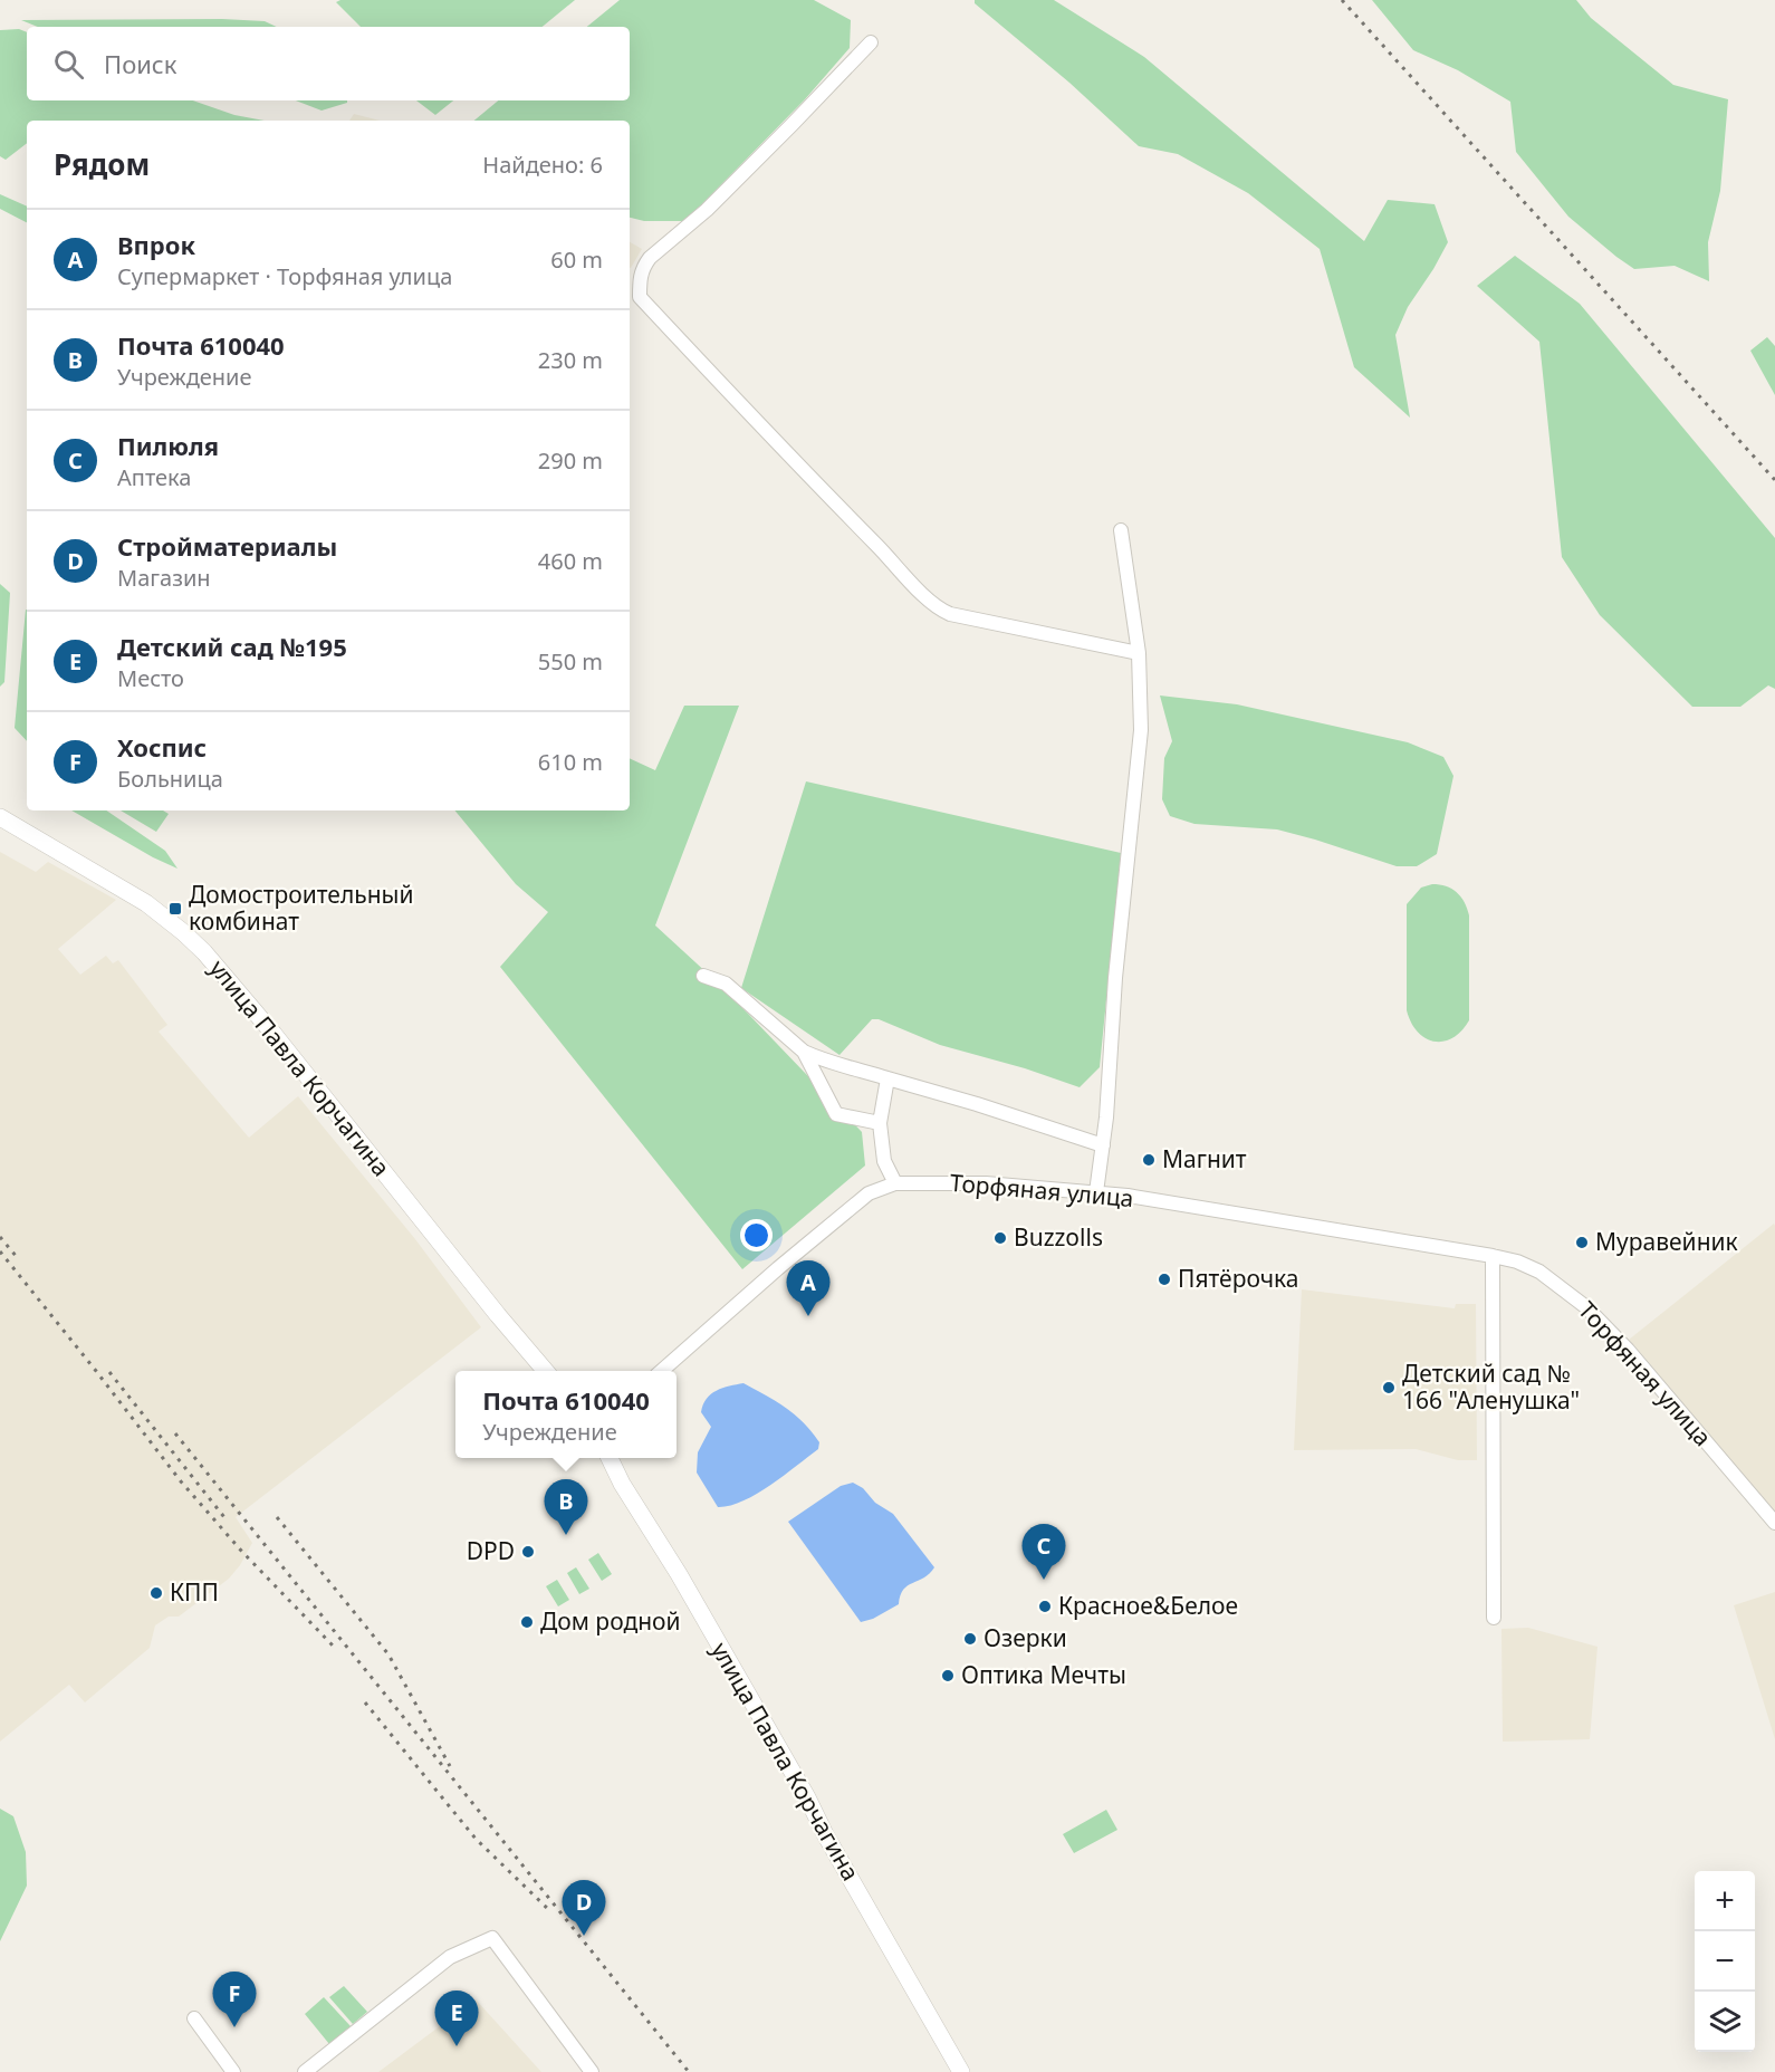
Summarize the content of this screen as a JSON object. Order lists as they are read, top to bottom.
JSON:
{
  "streets": {
    "main road": ["улица Павла Корчагина"],
    "street": ["Торфяная улица"]
  },
  "places": {
    "transit": ["Домостроительный комбинат"],
    "other": [
      "Магнит",
      "Buzzolls",
      "Муравейник",
      "Пятёрочка",
      "Детский сад № 166 \"Аленушка\"",
      "DPD",
      "КПП",
      "Красное&Белое",
      "Дом родной",
      "Озерки",
      "Оптика Мечты"
    ]
  },
  "page": {
    "search": "Поиск",
    "heading": ["Рядом", "Найдено: 6"],
    "list": [
      {
        "mark": "A",
        "name": "Впрок",
        "note": "Супермаркет · Торфяная улица",
        "value": "60 m"
      },
      {
        "mark": "B",
        "name": "Почта 610040",
        "note": "Учреждение",
        "value": "230 m"
      },
      {
        "mark": "C",
        "name": "Пилюля",
        "note": "Аптека",
        "value": "290 m"
      },
      {
        "mark": "D",
        "name": "Стройматериалы",
        "note": "Магазин",
        "value": "460 m"
      },
      {
        "mark": "E",
        "name": "Детский сад №195",
        "note": "Место",
        "value": "550 m"
      },
      {
        "mark": "F",
        "name": "Хоспис",
        "note": "Больница",
        "value": "610 m"
      }
    ],
    "pins": [
      "A",
      "B",
      "C",
      "D",
      "F",
      "E"
    ],
    "popup": ["Почта 610040", "Учреждение"],
    "map_buttons": ["+", "−"]
  }
}
